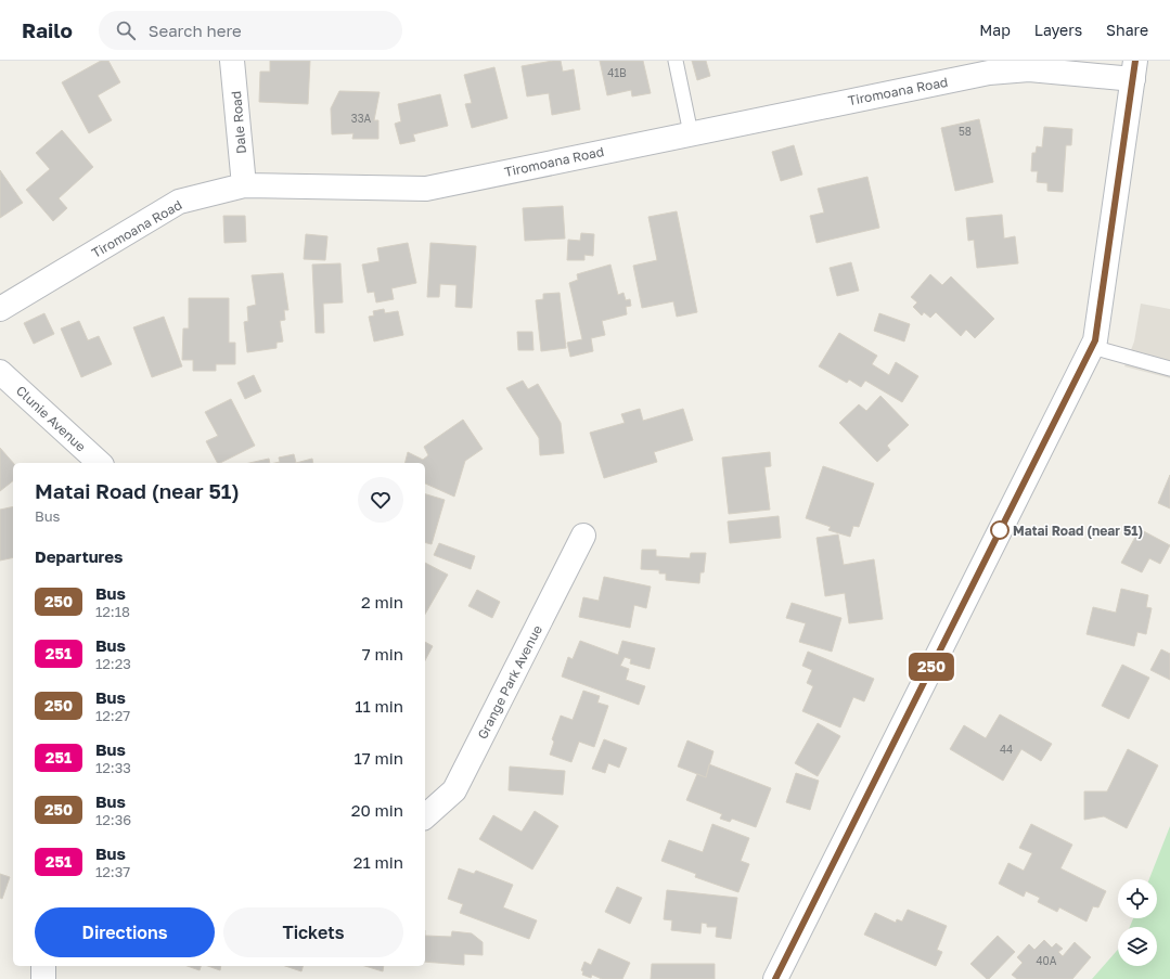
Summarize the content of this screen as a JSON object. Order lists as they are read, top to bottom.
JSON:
{
  "streets": {
    "street": [
      "Tiromoana Road",
      "Dale Road",
      "Clunie Avenue",
      "Grange Park Avenue"
    ]
  },
  "crossings": [
    ["Tiromoana Road", "Dale Road"]
  ],
  "places": ["Matai Road (near 51)"],
  "lines": ["bus line 250"],
  "house_numbers": [
    "41B",
    "33A",
    "58",
    "44",
    "40A"
  ],
  "page": {
    "header": "Railo",
    "search": "Search here",
    "nav": ["Map", "Layers", "Share"],
    "on_map": "250",
    "heading": [
      ["Matai Road (near 51)", "Bus"],
      "Departures"
    ],
    "list": [
      {
        "mark": "250",
        "name": "Bus",
        "note": "12:18",
        "value": "2 min"
      },
      {
        "mark": "251",
        "name": "Bus",
        "note": "12:23",
        "value": "7 min"
      },
      {
        "mark": "250",
        "name": "Bus",
        "note": "12:27",
        "value": "11 min"
      },
      {
        "mark": "251",
        "name": "Bus",
        "note": "12:33",
        "value": "17 min"
      },
      {
        "mark": "250",
        "name": "Bus",
        "note": "12:36",
        "value": "20 min"
      },
      {
        "mark": "251",
        "name": "Bus",
        "note": "12:37",
        "value": "21 min"
      }
    ],
    "buttons": ["Directions", "Tickets"]
  }
}
